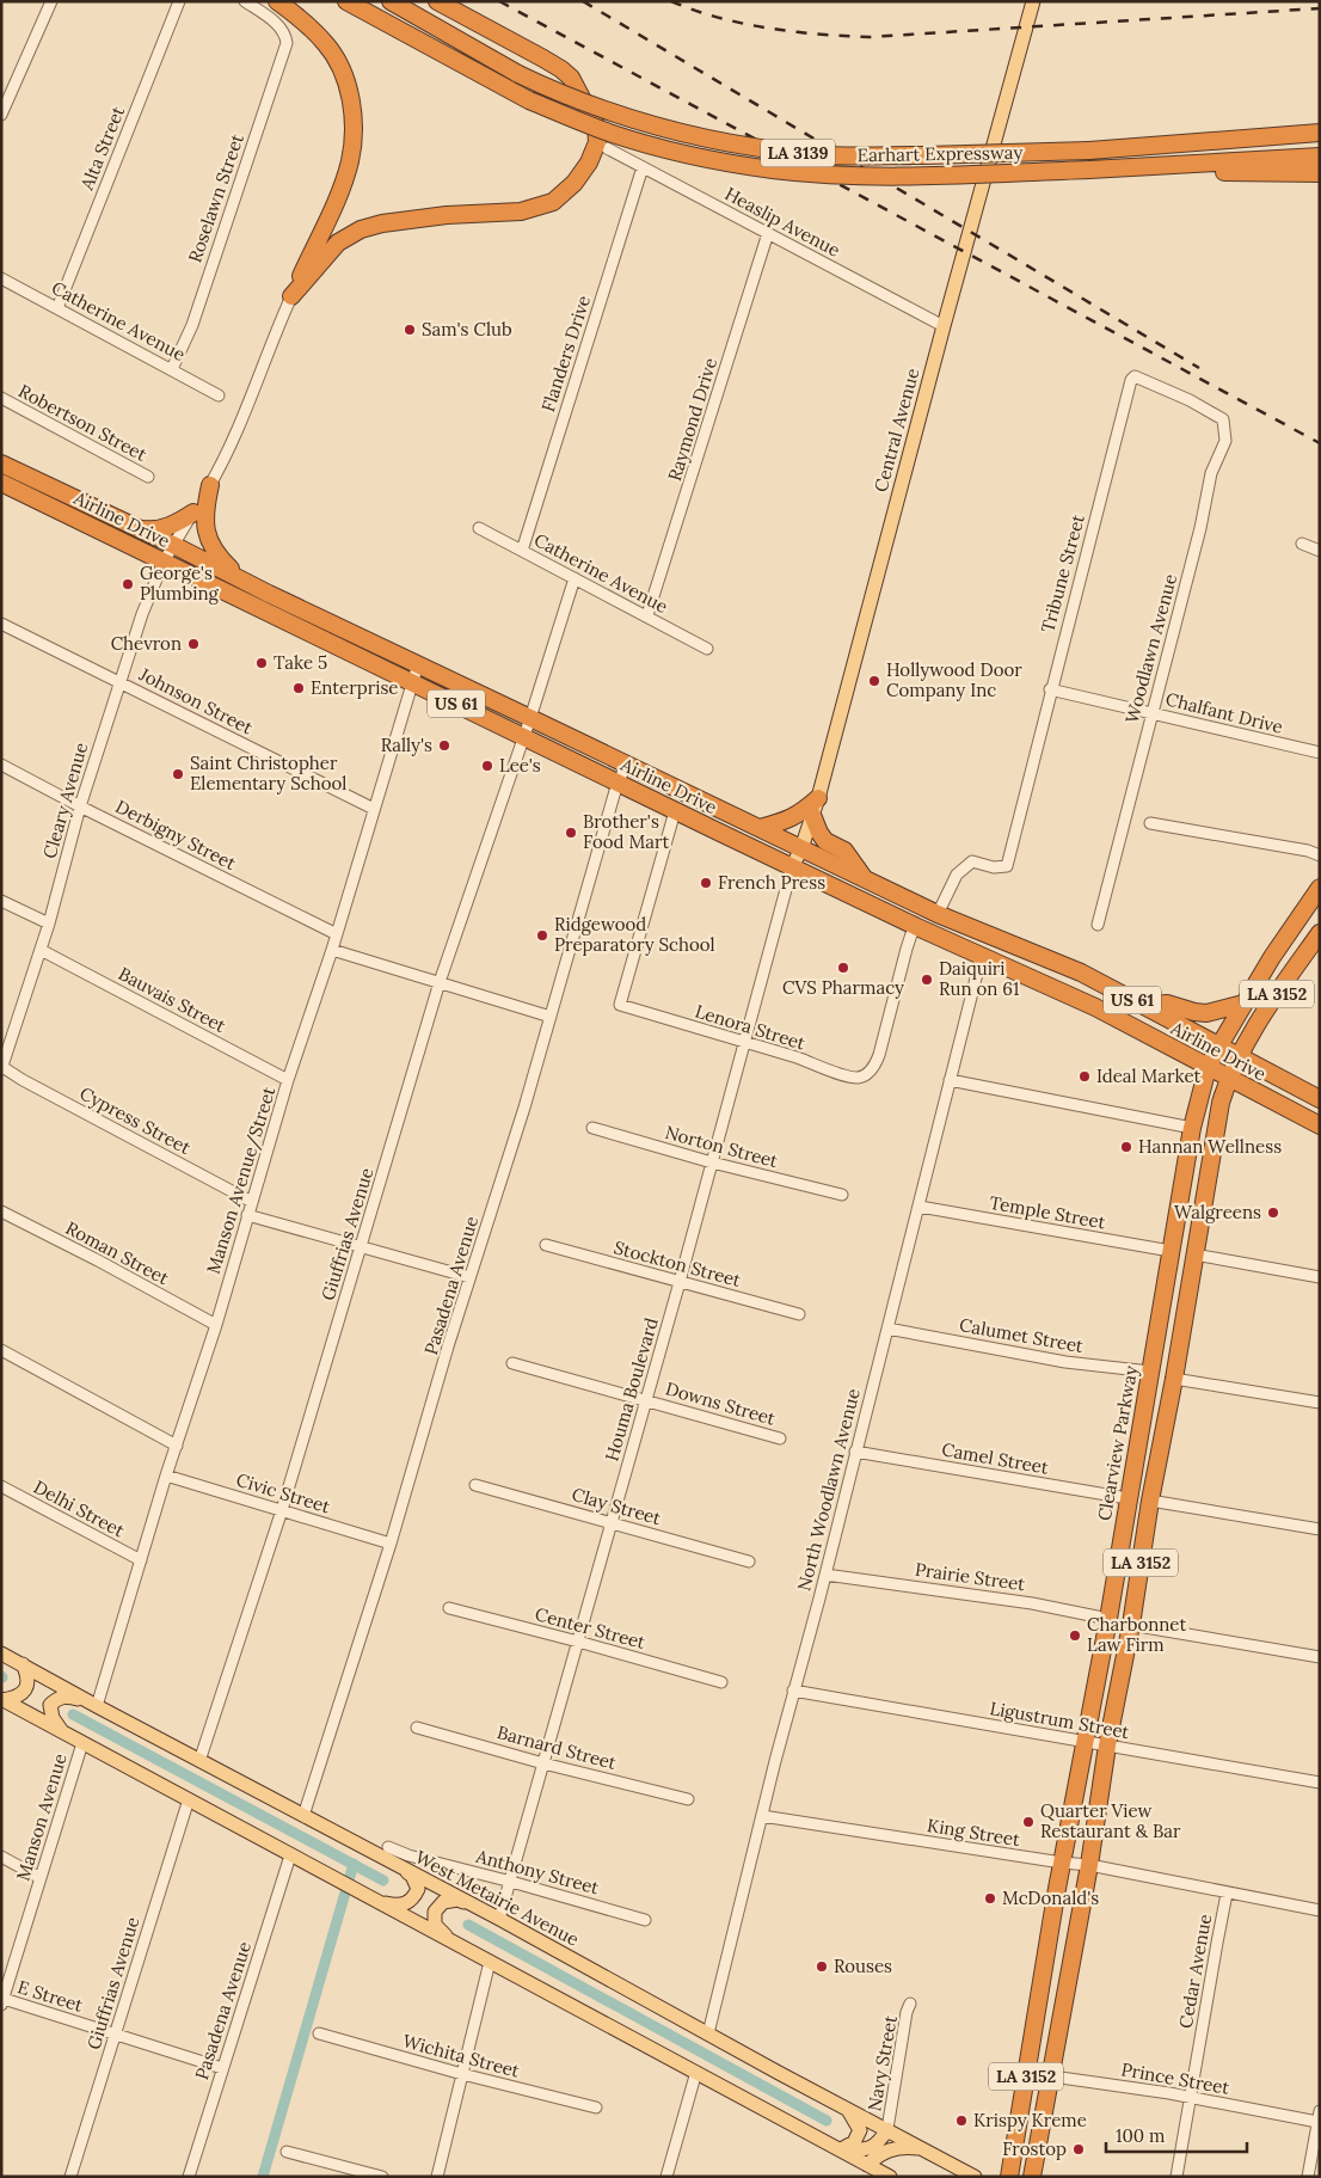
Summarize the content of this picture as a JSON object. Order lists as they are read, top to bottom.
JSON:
{
  "streets": {
    "highway": [
      "LA 3139",
      "Earhart Expressway",
      "Airline Drive",
      "US 61",
      "LA 3152",
      "Clearview Parkway"
    ],
    "main road": ["Central Avenue", "West Metairie Avenue"],
    "street": [
      "Alta Street",
      "Roselawn Street",
      "Heaslip Avenue",
      "Catherine Avenue",
      "Flanders Drive",
      "Raymond Drive",
      "Robertson Street",
      "Tribune Street",
      "Woodlawn Avenue",
      "Johnson Street",
      "Chalfant Drive",
      "Cleary Avenue",
      "Derbigny Street",
      "Bauvais Street",
      "Lenora Street",
      "Cypress Street",
      "Norton Street",
      "Manson Avenue/Street",
      "Temple Street",
      "Giuffrias Avenue",
      "Roman Street",
      "Stockton Street",
      "Pasadena Avenue",
      "Calumet Street",
      "Houma Boulevard",
      "Downs Street",
      "Camel Street",
      "North Woodlawn Avenue",
      "Civic Street",
      "Clay Street",
      "Delhi Street",
      "Prairie Street",
      "Center Street",
      "Ligustrum Street",
      "Barnard Street",
      "Manson Avenue",
      "King Street",
      "Anthony Street",
      "Cedar Avenue",
      "E Street",
      "Wichita Street",
      "Navy Street",
      "Prince Street"
    ]
  },
  "crossings": [
    ["Alta Street", "Catherine Avenue"],
    ["Roselawn Street", "Catherine Avenue"],
    ["Heaslip Avenue", "Flanders Drive"],
    ["Heaslip Avenue", "Raymond Drive"],
    ["Heaslip Avenue", "Central Avenue"],
    ["Catherine Avenue", "Flanders Drive"],
    ["Catherine Avenue", "Raymond Drive"],
    ["Catherine Avenue", "Giuffrias Avenue"],
    ["Central Avenue", "Airline Drive"],
    ["Central Avenue", "Houma Boulevard"],
    ["Airline Drive", "Tribune Street"],
    ["Airline Drive", "Cleary Avenue"],
    ["Airline Drive", "LA 3152"],
    ["Airline Drive", "Lenora Street"],
    ["Airline Drive", "Manson Avenue/Street"],
    ["Airline Drive", "Giuffrias Avenue"],
    ["Airline Drive", "Pasadena Avenue"],
    ["Airline Drive", "Houma Boulevard"],
    ["Airline Drive", "Clearview Parkway"],
    ["Airline Drive", "North Woodlawn Avenue"],
    ["Tribune Street", "Woodlawn Avenue"],
    ["Tribune Street", "Chalfant Drive"],
    ["Woodlawn Avenue", "Chalfant Drive"],
    ["Johnson Street", "Cleary Avenue"],
    ["Johnson Street", "Manson Avenue/Street"],
    ["Cleary Avenue", "Derbigny Street"],
    ["Cleary Avenue", "Bauvais Street"],
    ["Cleary Avenue", "Cypress Street"],
    ["Derbigny Street", "Manson Avenue/Street"],
    ["LA 3152", "Ligustrum Street"],
    ["LA 3152", "King Street"],
    ["LA 3152", "Prince Street"],
    ["Bauvais Street", "Manson Avenue/Street"],
    ["Lenora Street", "Houma Boulevard"],
    ["Cypress Street", "Manson Avenue/Street"],
    ["Norton Street", "Houma Boulevard"],
    ["Manson Avenue/Street", "Roman Street"],
    ["Manson Avenue/Street", "Civic Street"],
    ["Manson Avenue/Street", "Delhi Street"],
    ["Manson Avenue/Street", "West Metairie Avenue"],
    ["Temple Street", "Clearview Parkway"],
    ["Temple Street", "North Woodlawn Avenue"],
    ["Giuffrias Avenue", "Civic Street"],
    ["Giuffrias Avenue", "West Metairie Avenue"],
    ["Giuffrias Avenue", "E Street"],
    ["Stockton Street", "Houma Boulevard"],
    ["Pasadena Avenue", "Civic Street"],
    ["Pasadena Avenue", "West Metairie Avenue"],
    ["Pasadena Avenue", "E Street"],
    ["Calumet Street", "Clearview Parkway"],
    ["Calumet Street", "North Woodlawn Avenue"],
    ["Houma Boulevard", "Downs Street"],
    ["Houma Boulevard", "Clay Street"],
    ["Houma Boulevard", "Center Street"],
    ["Houma Boulevard", "Barnard Street"],
    ["Houma Boulevard", "Anthony Street"],
    ["Houma Boulevard", "West Metairie Avenue"],
    ["Clearview Parkway", "Camel Street"],
    ["Clearview Parkway", "Prairie Street"],
    ["Clearview Parkway", "Ligustrum Street"],
    ["Clearview Parkway", "King Street"],
    ["Clearview Parkway", "Prince Street"],
    ["Camel Street", "North Woodlawn Avenue"],
    ["North Woodlawn Avenue", "Prairie Street"],
    ["North Woodlawn Avenue", "Ligustrum Street"],
    ["North Woodlawn Avenue", "King Street"],
    ["North Woodlawn Avenue", "West Metairie Avenue"],
    ["Manson Avenue", "E Street"],
    ["King Street", "Cedar Avenue"],
    ["West Metairie Avenue", "Navy Street"],
    ["Cedar Avenue", "Prince Street"]
  ],
  "places": [
    "Sam's Club",
    "George's Plumbing",
    "Chevron",
    "Take 5",
    "Hollywood Door Company Inc",
    "Enterprise",
    "Rally's",
    "Lee's",
    "Saint Christopher Elementary School",
    "Brother's Food Mart",
    "French Press",
    "Ridgewood Preparatory School",
    "CVS Pharmacy",
    "Daiquiri Run on 61",
    "Ideal Market",
    "Hannan Wellness",
    "Walgreens",
    "Charbonnet Law Firm",
    "Quarter View Restaurant & Bar",
    "McDonald's",
    "Rouses",
    "Krispy Kreme",
    "Frostop"
  ],
  "scale_bar": "100 m"
}
